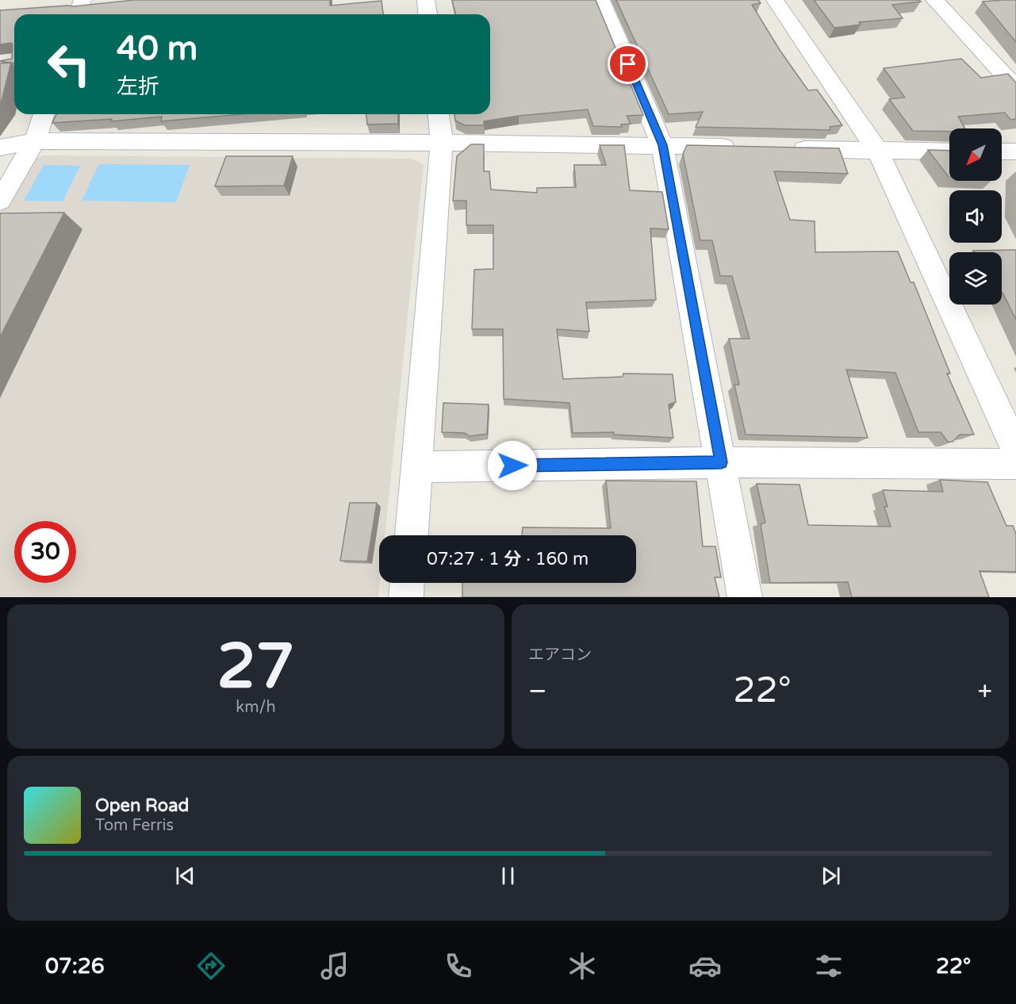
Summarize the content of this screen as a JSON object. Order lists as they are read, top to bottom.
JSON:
{
  "north": "bottom left",
  "page": {
    "turn": ["40 m", "左折"],
    "limit": "30",
    "trip": "07:27 · 1 分 · 160 m",
    "tile": [
      ["27", "km/h"],
      "エアコン"
    ],
    "heat": ["−", "22°", "+"],
    "song": ["Open Road", "Tom Ferris"],
    "tabs": ["07:26", "22°"]
  }
}
